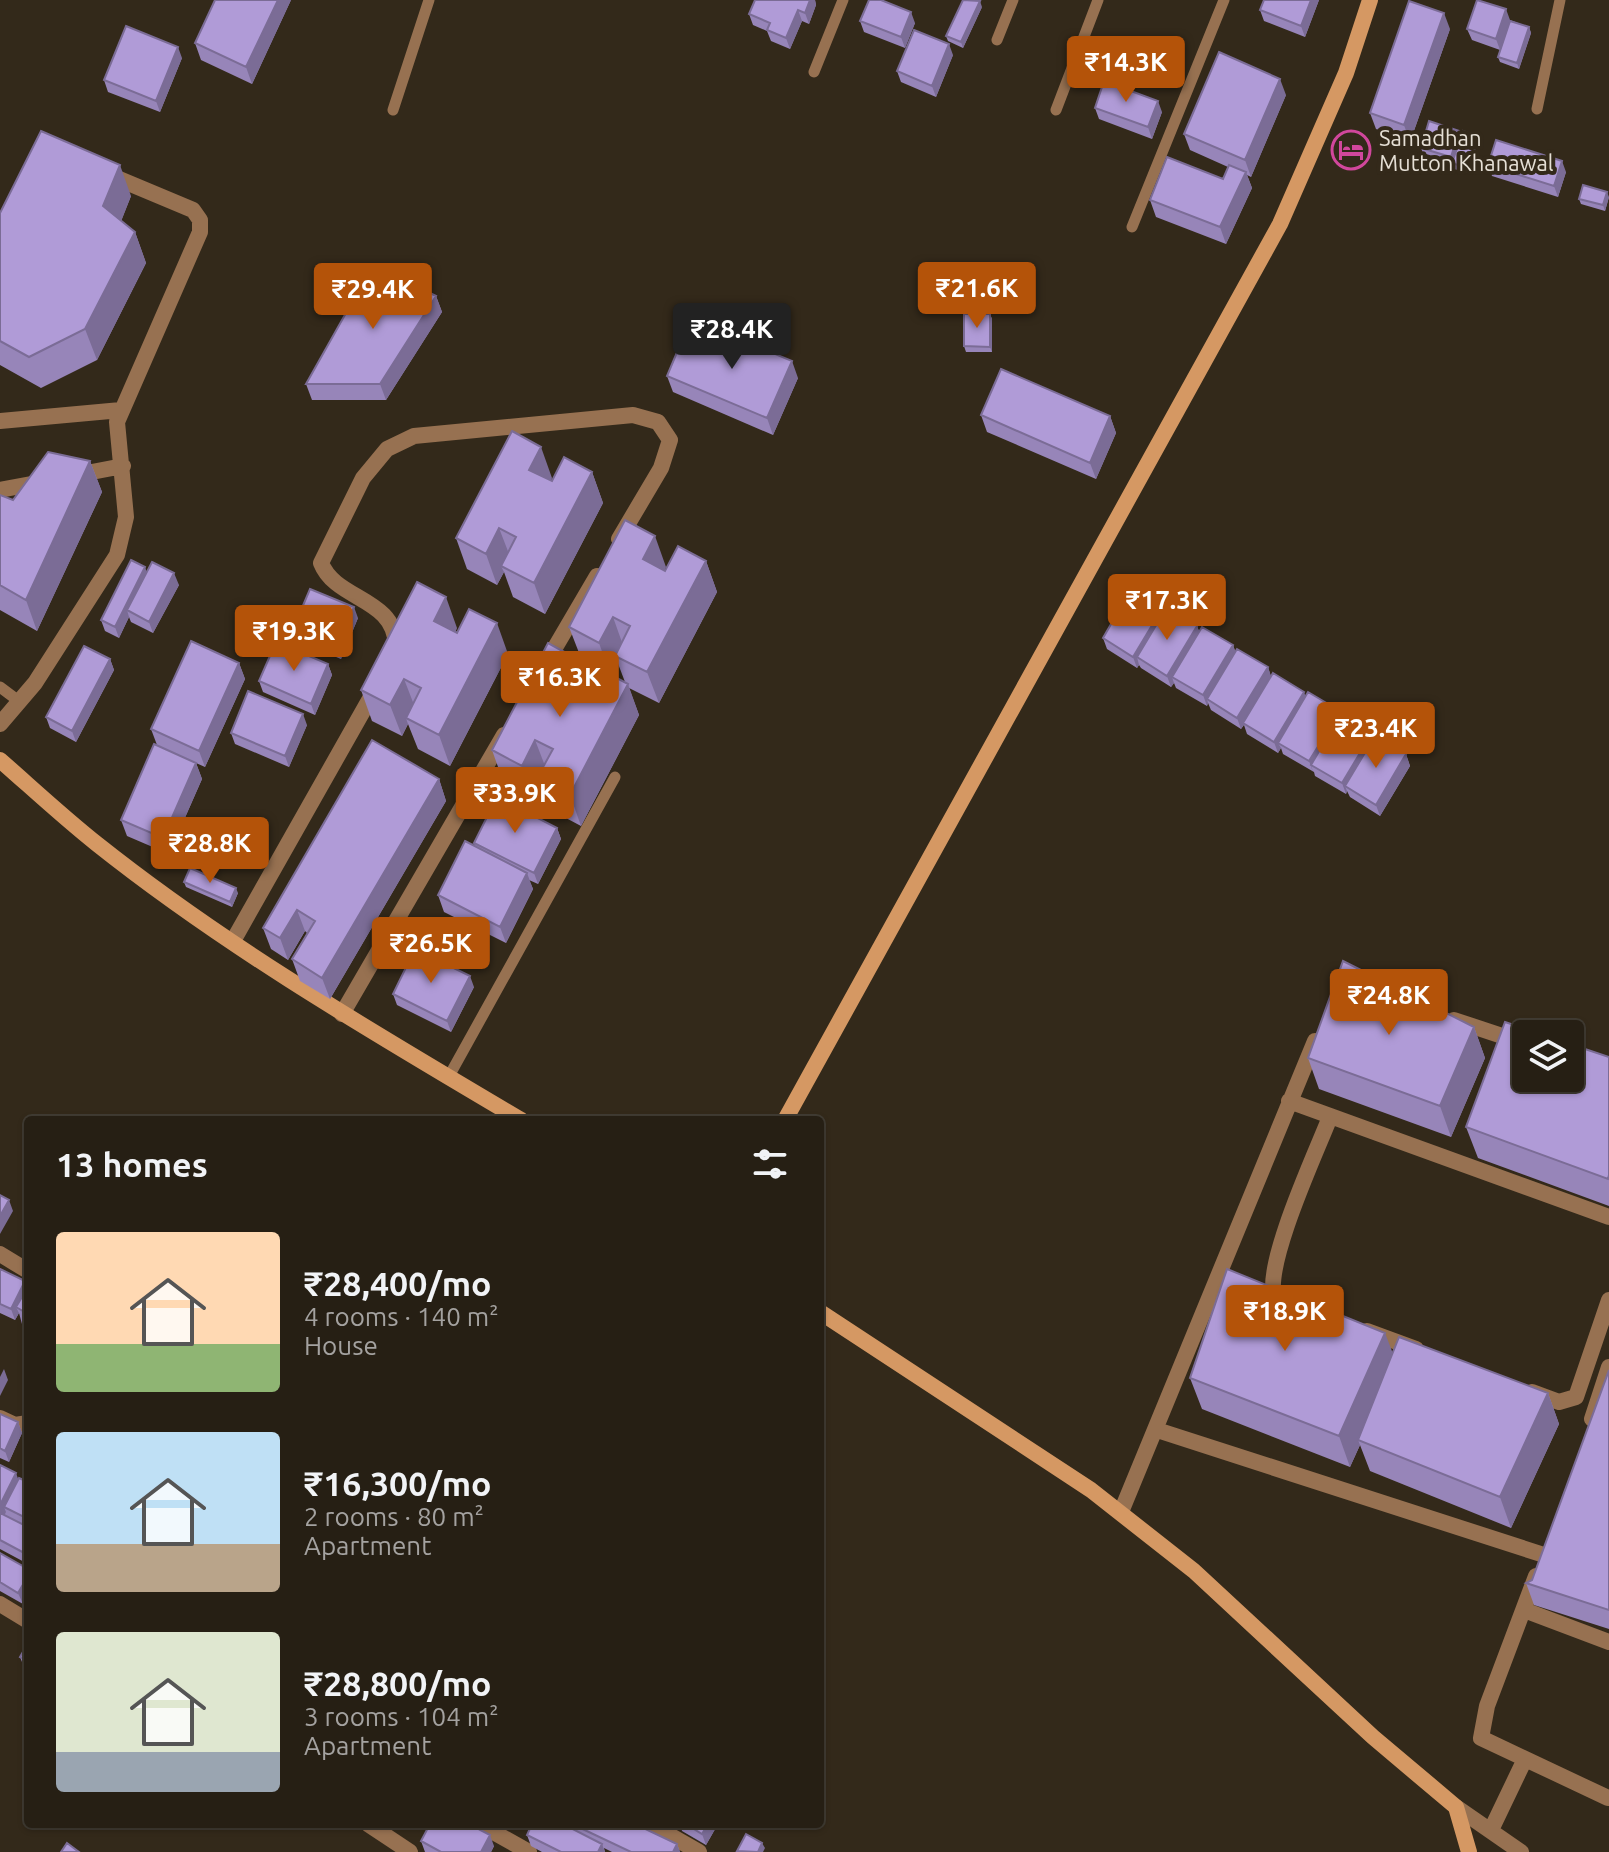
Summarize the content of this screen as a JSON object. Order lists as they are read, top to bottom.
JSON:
{
  "places": {
    "hotel": ["Samadhan Mutton Khanawal"]
  },
  "page": {
    "price": [
      "₹14.3K",
      "₹21.6K",
      "₹29.4K",
      "₹28.4K",
      "₹17.3K",
      "₹19.3K",
      "₹16.3K",
      "₹23.4K",
      "₹33.9K",
      "₹28.8K",
      "₹26.5K",
      "₹24.8K",
      "₹18.9K"
    ],
    "heading": "13 homes",
    "list": [
      {
        "name": "₹28,400/mo",
        "note": "4 rooms · 140 m² · House"
      },
      {
        "name": "₹16,300/mo",
        "note": "2 rooms · 80 m² · Apartment"
      },
      {
        "name": "₹28,800/mo",
        "note": "3 rooms · 104 m² · Apartment"
      }
    ]
  }
}
